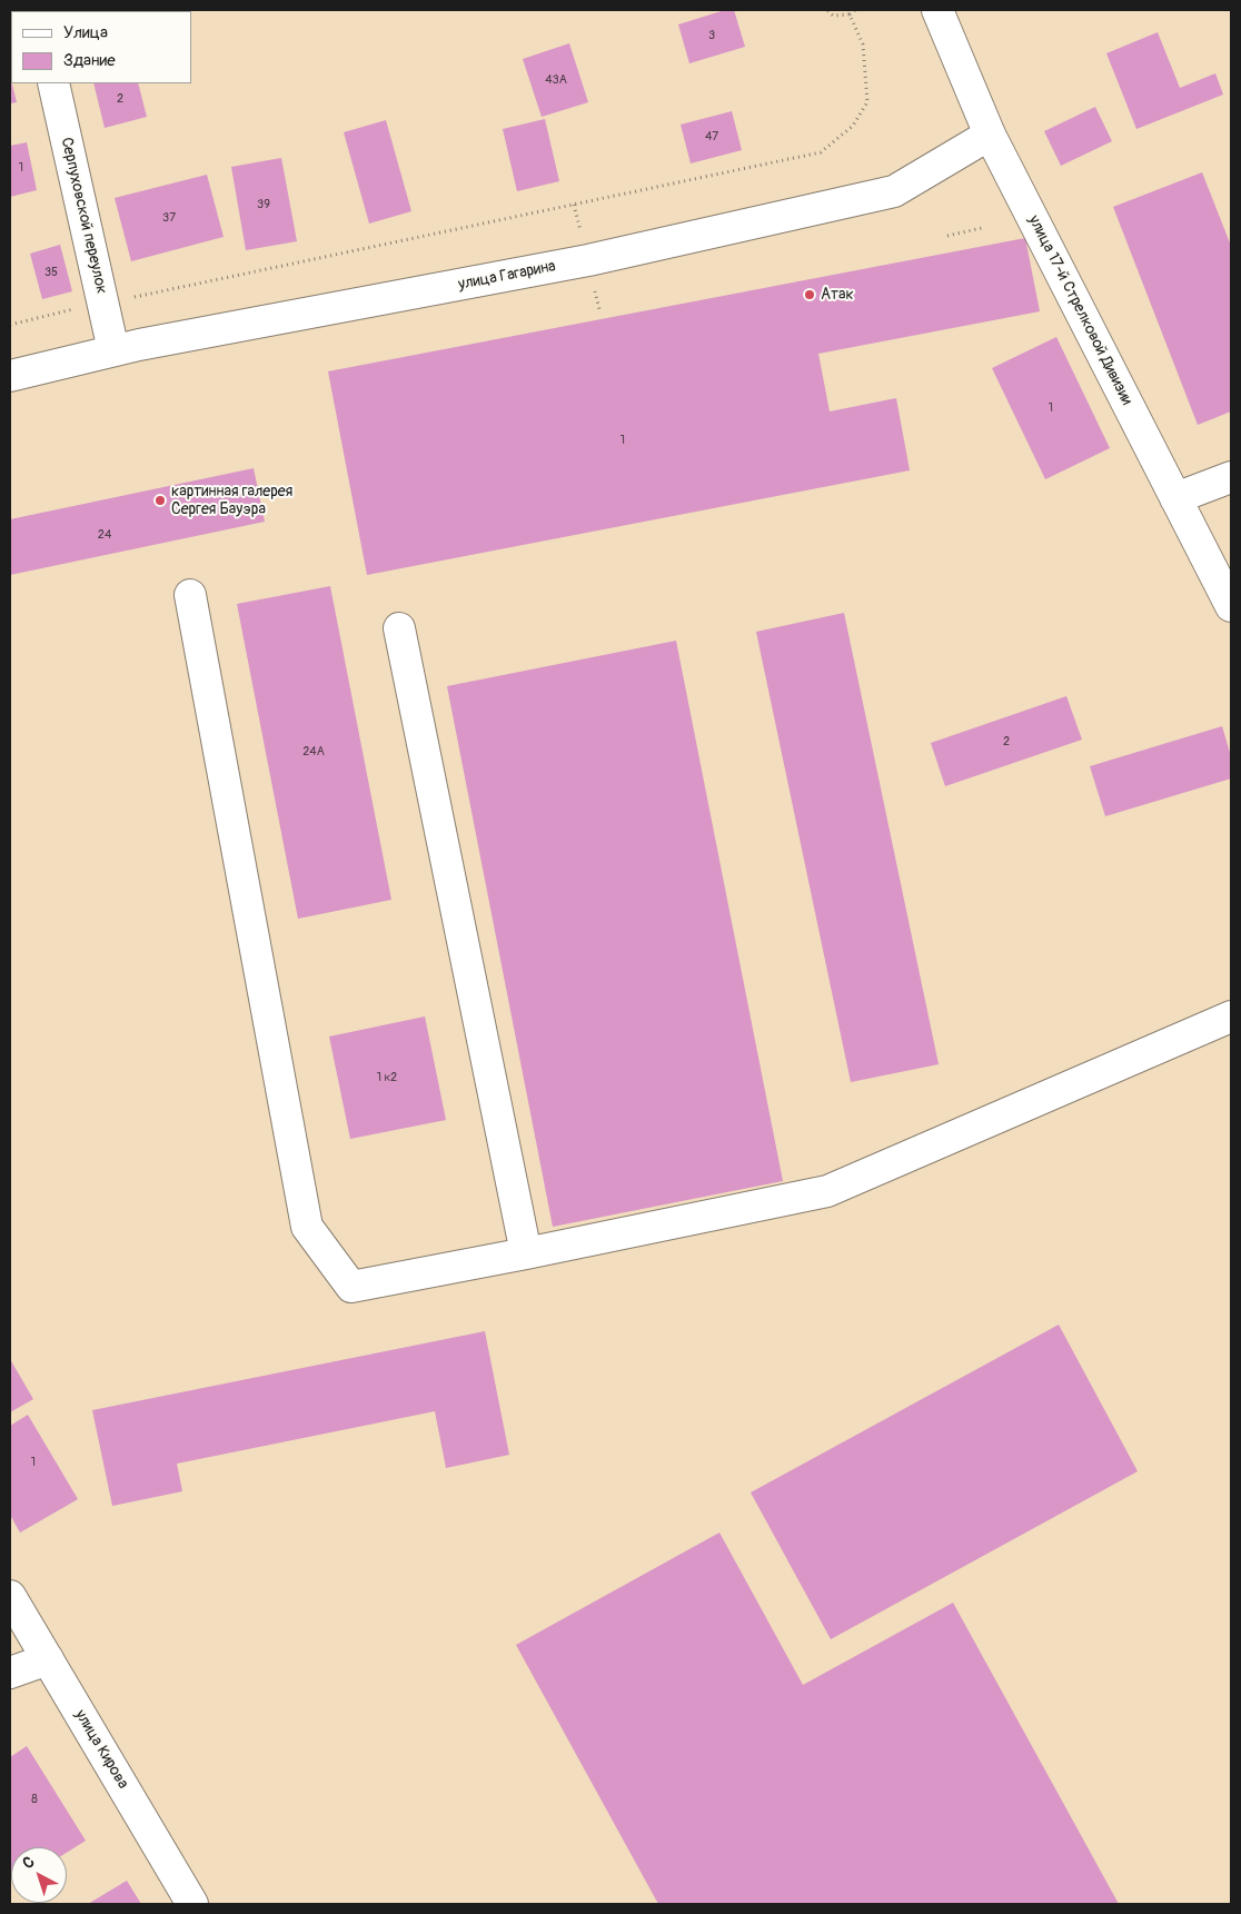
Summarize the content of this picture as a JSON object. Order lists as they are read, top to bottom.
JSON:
{
  "streets": {
    "main road": [
      "Серпуховской переулок",
      "улица Гагарина",
      "улица 17-й Стрелковой Дивизии",
      "улица Кирова"
    ]
  },
  "crossings": [
    ["Серпуховской переулок", "улица Гагарина"],
    ["улица Гагарина", "улица 17-й Стрелковой Дивизии"]
  ],
  "places": ["Атак", "картинная галерея Сергея Бауэра"],
  "house_numbers": [
    "3",
    "43А",
    "2",
    "47",
    "1",
    "39",
    "37",
    "35",
    "1",
    "1",
    "24",
    "2",
    "24А",
    "1 к2",
    "1",
    "8"
  ],
  "legend": ["Улица", "Здание"],
  "north": "top left"
}
